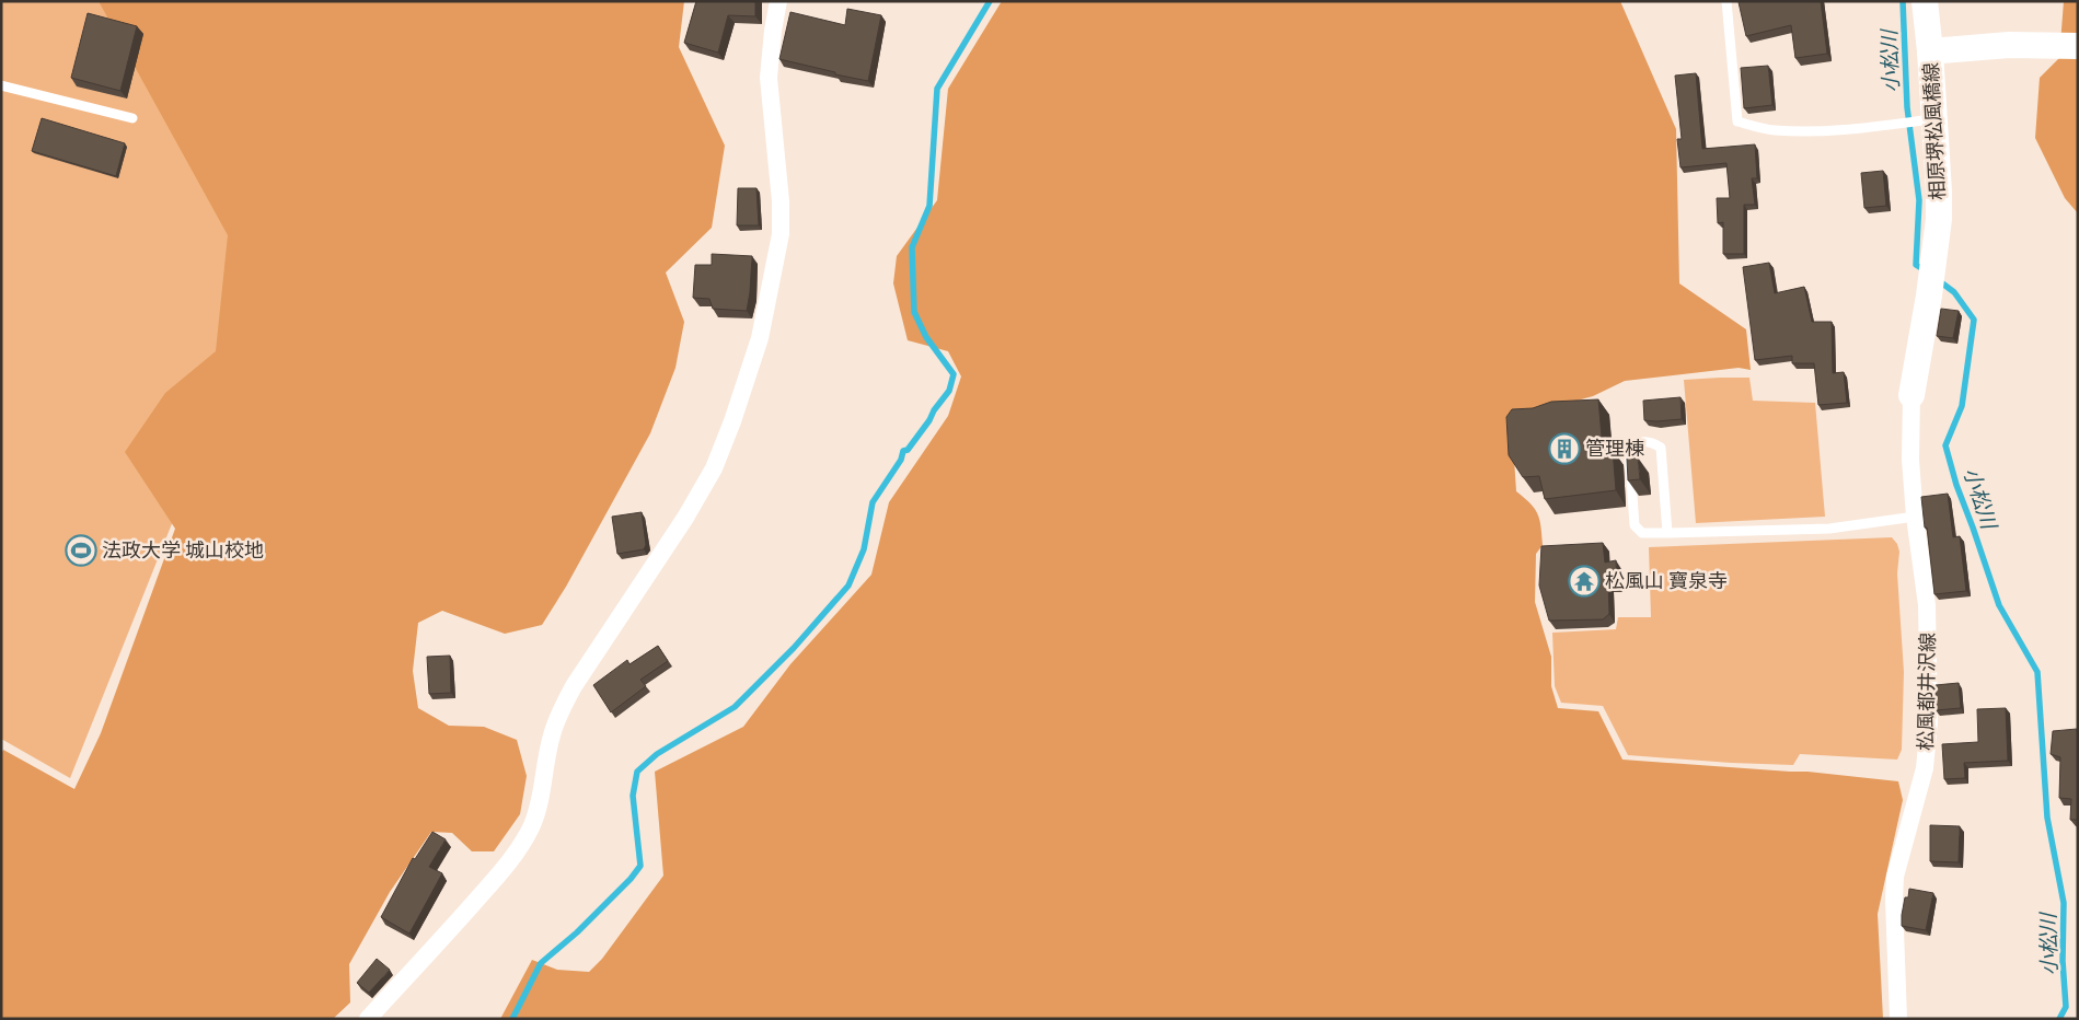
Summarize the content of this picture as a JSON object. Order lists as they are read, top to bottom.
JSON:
{
  "streets": {
    "street": ["相原堺松風橋線", "松風都井沢線"]
  },
  "crossings": [
    ["相原堺松風橋線", "松風都井沢線"]
  ],
  "water": ["小松川"],
  "places": {
    "building": ["管理棟"],
    "sports": ["法政大学 城山校地"],
    "temple": ["松風山 寶泉寺"]
  }
}
